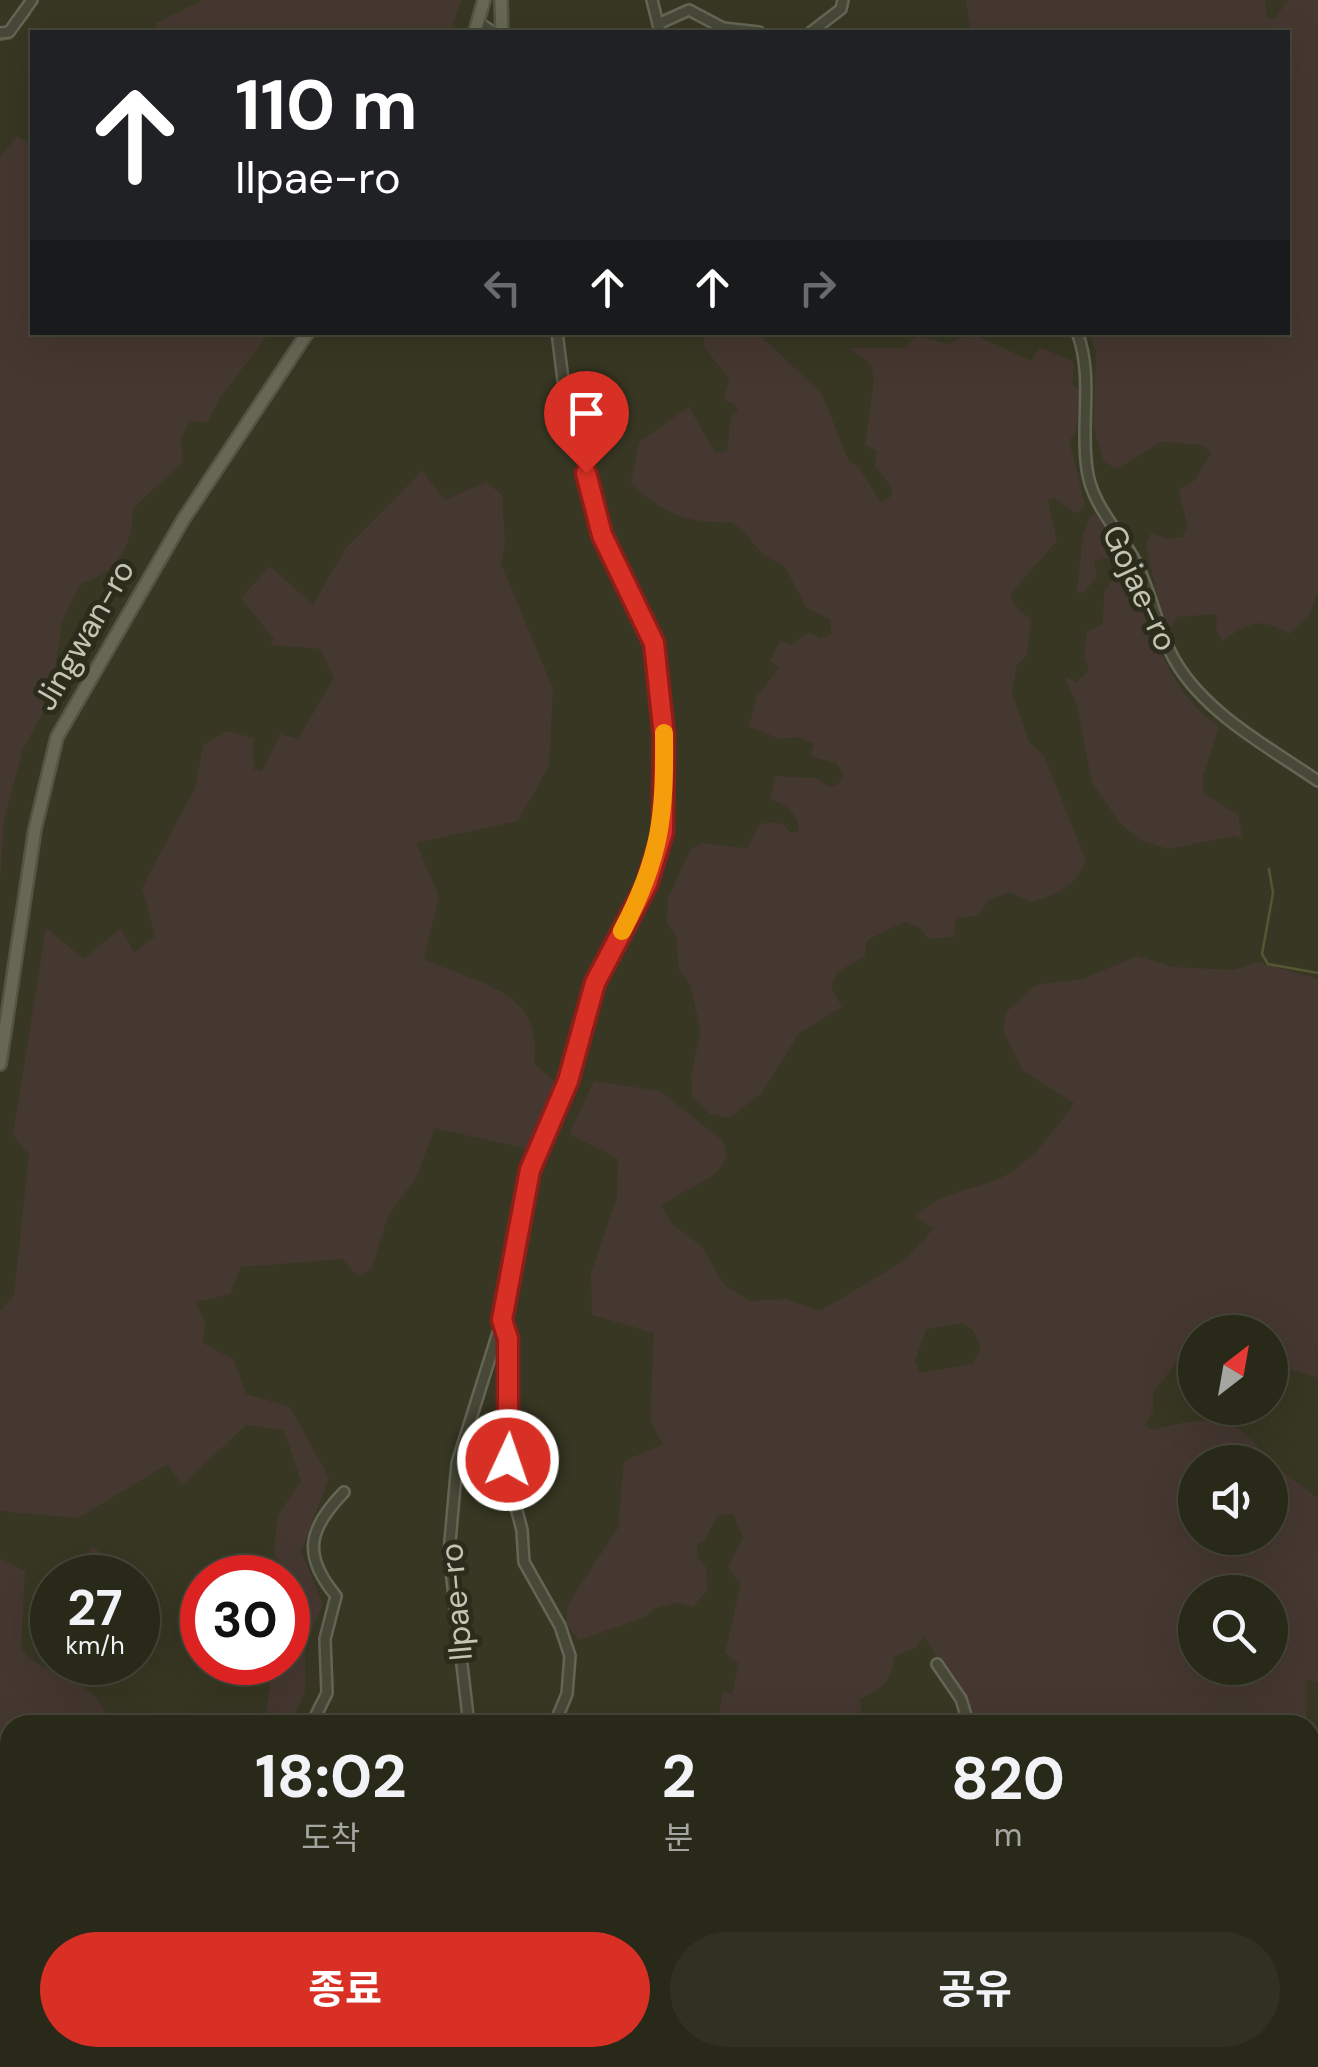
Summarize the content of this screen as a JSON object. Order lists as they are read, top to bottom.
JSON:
{
  "streets": {
    "main road": ["Jingwan-ro"],
    "street": ["Gojae-ro", "Ilpae-ro"]
  },
  "north": "top right",
  "page": {
    "turn": ["110 m", "Ilpae-ro"],
    "speed": "27 km/h",
    "limit": "30",
    "eta": [
      "18:02",
      "도착",
      "2",
      "분",
      "820",
      "m"
    ],
    "buttons": ["종료", "공유"]
  }
}
